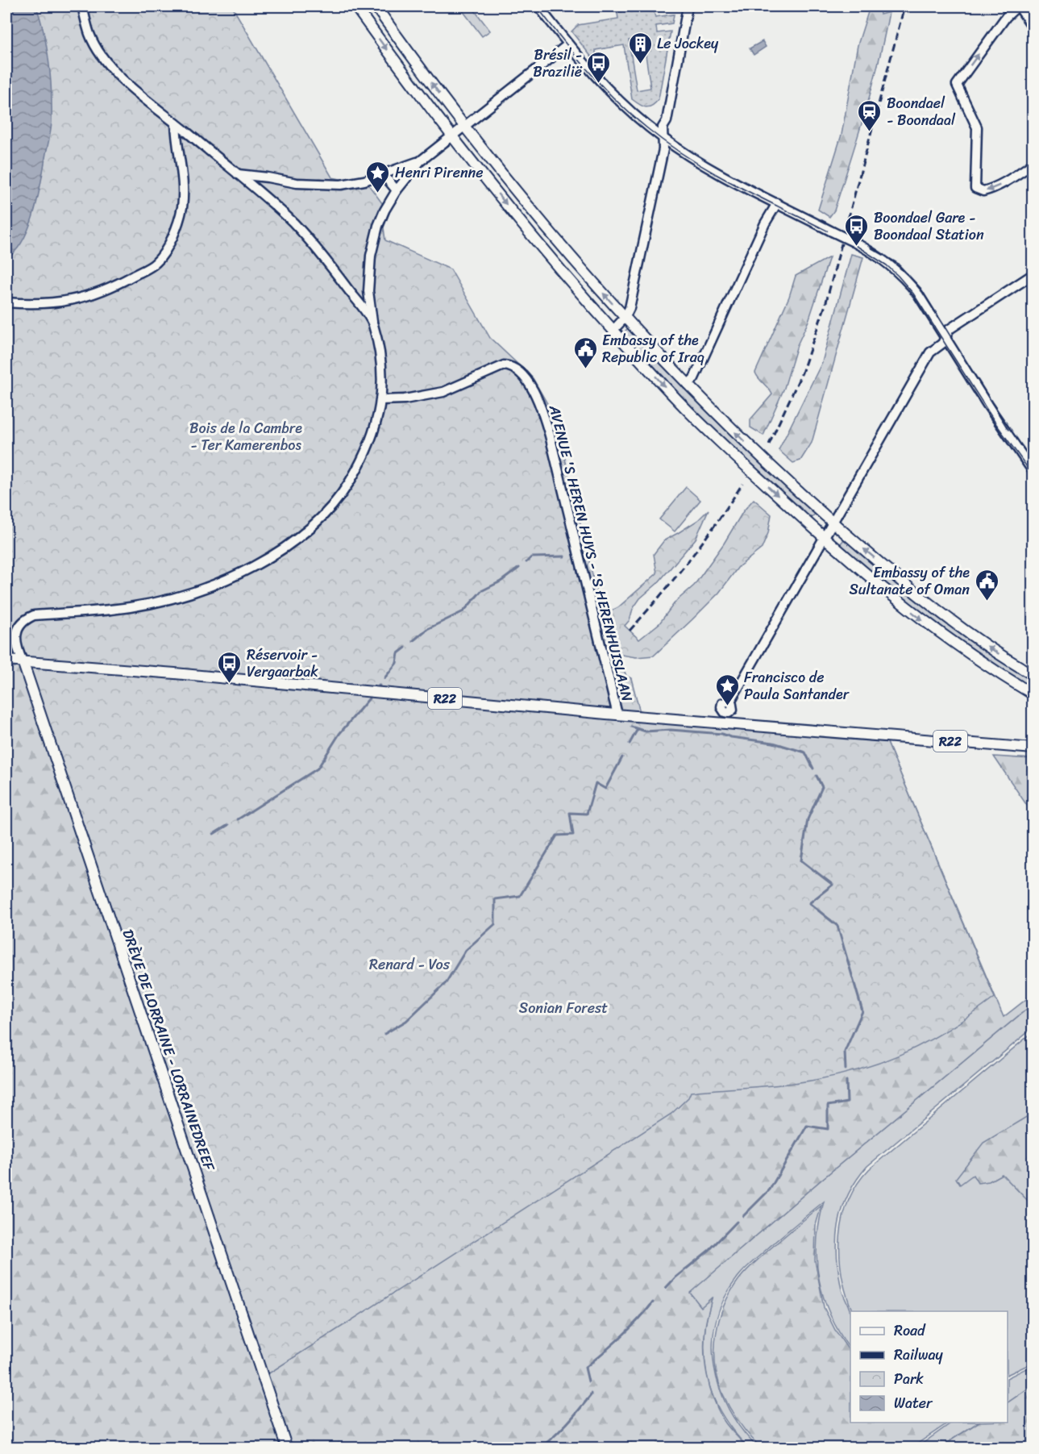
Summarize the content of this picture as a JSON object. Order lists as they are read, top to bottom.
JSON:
{
  "streets": {
    "main road": ["R22", "DRÈVE DE LORRAINE - LORRAINEDREEF"],
    "street": ["AVENUE 'S HEREN HUYS - 'S HERENHUISLAAN"]
  },
  "crossings": [
    ["AVENUE 'S HEREN HUYS - 'S HERENHUISLAAN", "R22"],
    ["R22", "DRÈVE DE LORRAINE - LORRAINEDREEF"]
  ],
  "parks": ["Bois de la Cambre - Ter Kamerenbos", "Renard - Vos", "Sonian Forest"],
  "places": {
    "building": ["Le Jockey"],
    "bus stop": ["Brésil - Brazilië", "Boondael Gare - Boondaal Station", "Réservoir - Vergaarbak"],
    "station": ["Boondael - Boondaal"],
    "place": ["Henri Pirenne", "Francisco de Paula Santander"],
    "public building": ["Embassy of the Republic of Iraq", "Embassy of the Sultanate of Oman"]
  },
  "legend": [
    "Road",
    "Railway",
    "Park",
    "Water"
  ]
}
